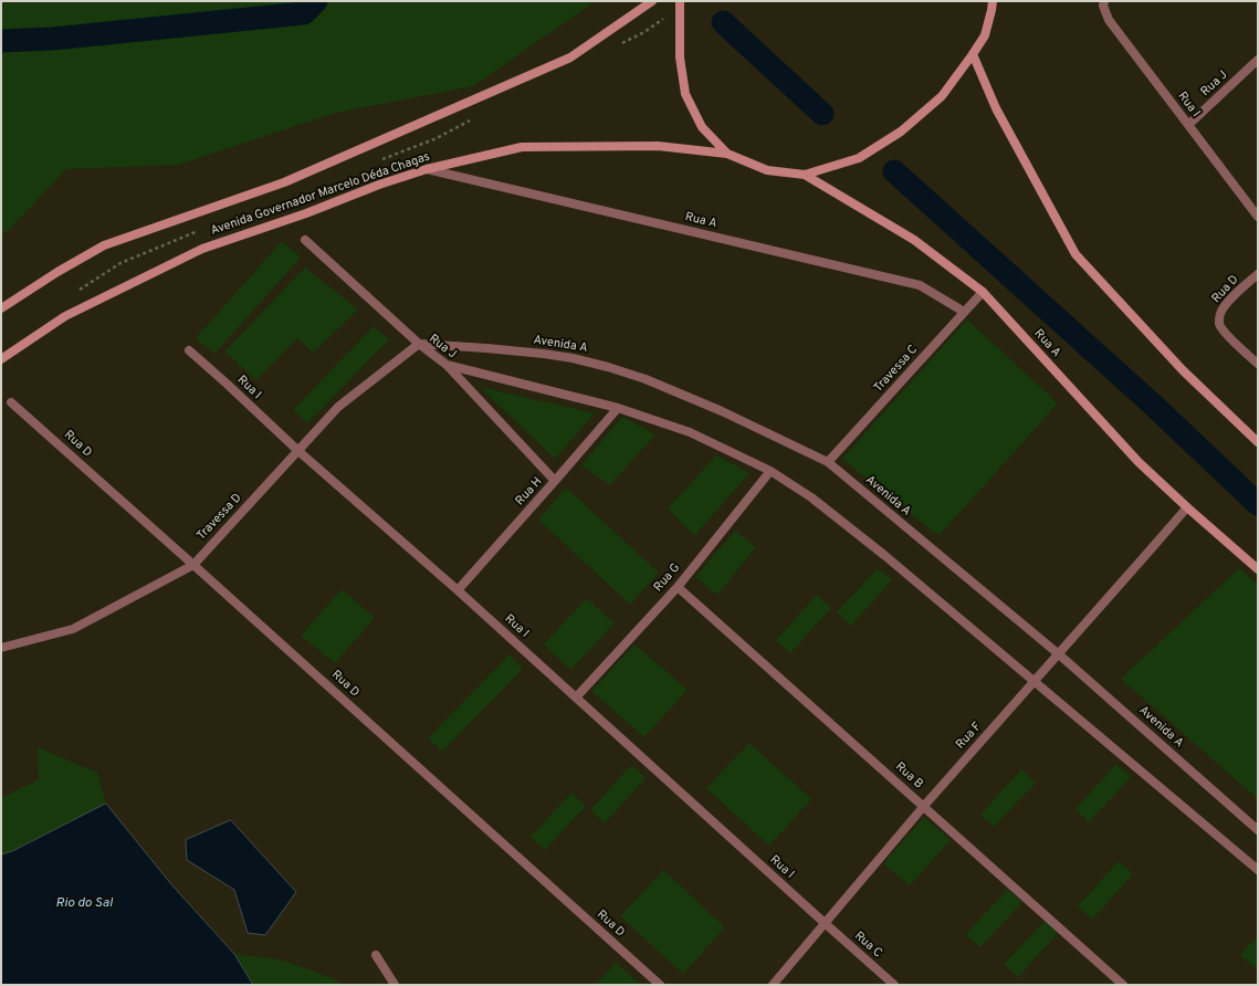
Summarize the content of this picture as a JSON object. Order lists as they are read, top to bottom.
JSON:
{
  "streets": {
    "main road": ["Avenida Governador Marcelo Déda Chagas", "Rua A"],
    "street": [
      "Rua J",
      "Rua I",
      "Rua D",
      "Avenida A",
      "Travessa C",
      "Rua H",
      "Travessa D",
      "Rua G",
      "Rua F",
      "Rua B",
      "Rua C"
    ]
  },
  "crossings": [
    ["Rua J", "Rua I"],
    ["Rua J", "Avenida A"],
    ["Rua J", "Rua H"],
    ["Rua J", "Travessa D"],
    ["Rua I", "Rua H"],
    ["Rua I", "Travessa D"],
    ["Rua I", "Rua G"],
    ["Rua I", "Rua F"],
    ["Rua I", "Rua C"],
    ["Avenida Governador Marcelo Déda Chagas", "Rua A"],
    ["Rua A", "Travessa C"],
    ["Rua A", "Rua F"],
    ["Rua D", "Travessa D"],
    ["Avenida A", "Travessa C"],
    ["Avenida A", "Travessa D"],
    ["Avenida A", "Rua F"],
    ["Rua G", "Rua B"],
    ["Rua F", "Rua B"],
    ["Rua F", "Rua C"]
  ],
  "water": ["Rio do Sal"]
}
